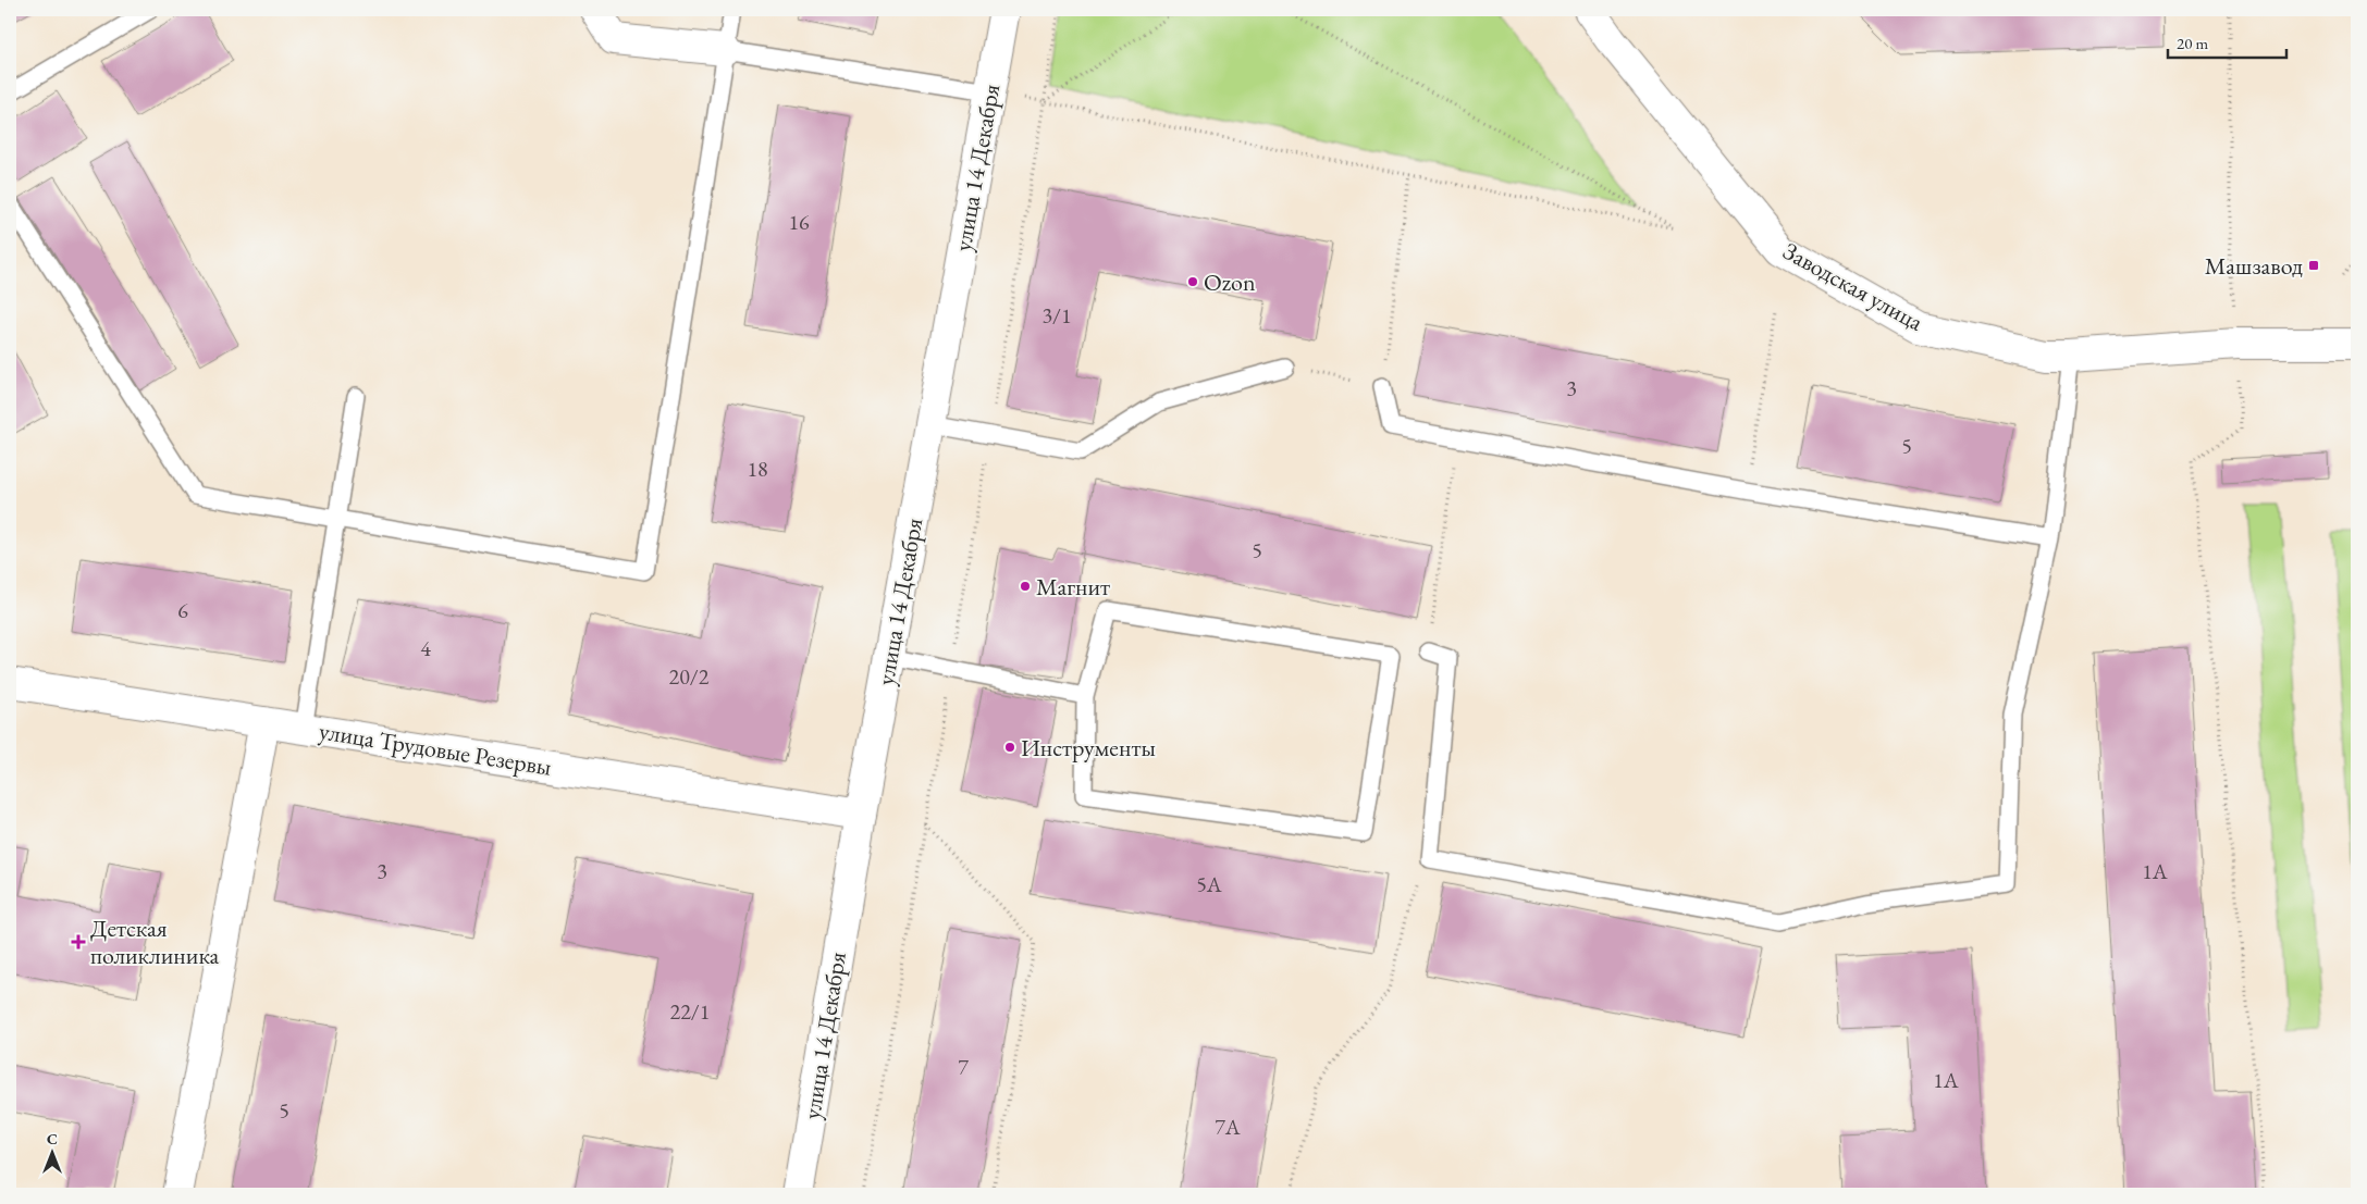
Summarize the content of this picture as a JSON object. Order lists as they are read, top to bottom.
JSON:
{
  "streets": {
    "main road": ["улица 14 Декабря", "Заводская улица", "улица Трудовые Резервы"]
  },
  "crossings": [
    ["улица 14 Декабря", "улица Трудовые Резервы"]
  ],
  "places": {
    "transit": ["Машзавод"],
    "other": ["Ozon", "Магнит", "Инструменты"],
    "health": ["Детская поликлиника"]
  },
  "house_numbers": [
    "16",
    "3/1",
    "3",
    "5",
    "18",
    "5",
    "6",
    "4",
    "20/2",
    "3",
    "1А",
    "5А",
    "22/1",
    "7",
    "1А",
    "5",
    "7А"
  ],
  "scale_bar": "20 m",
  "north": "top"
}
